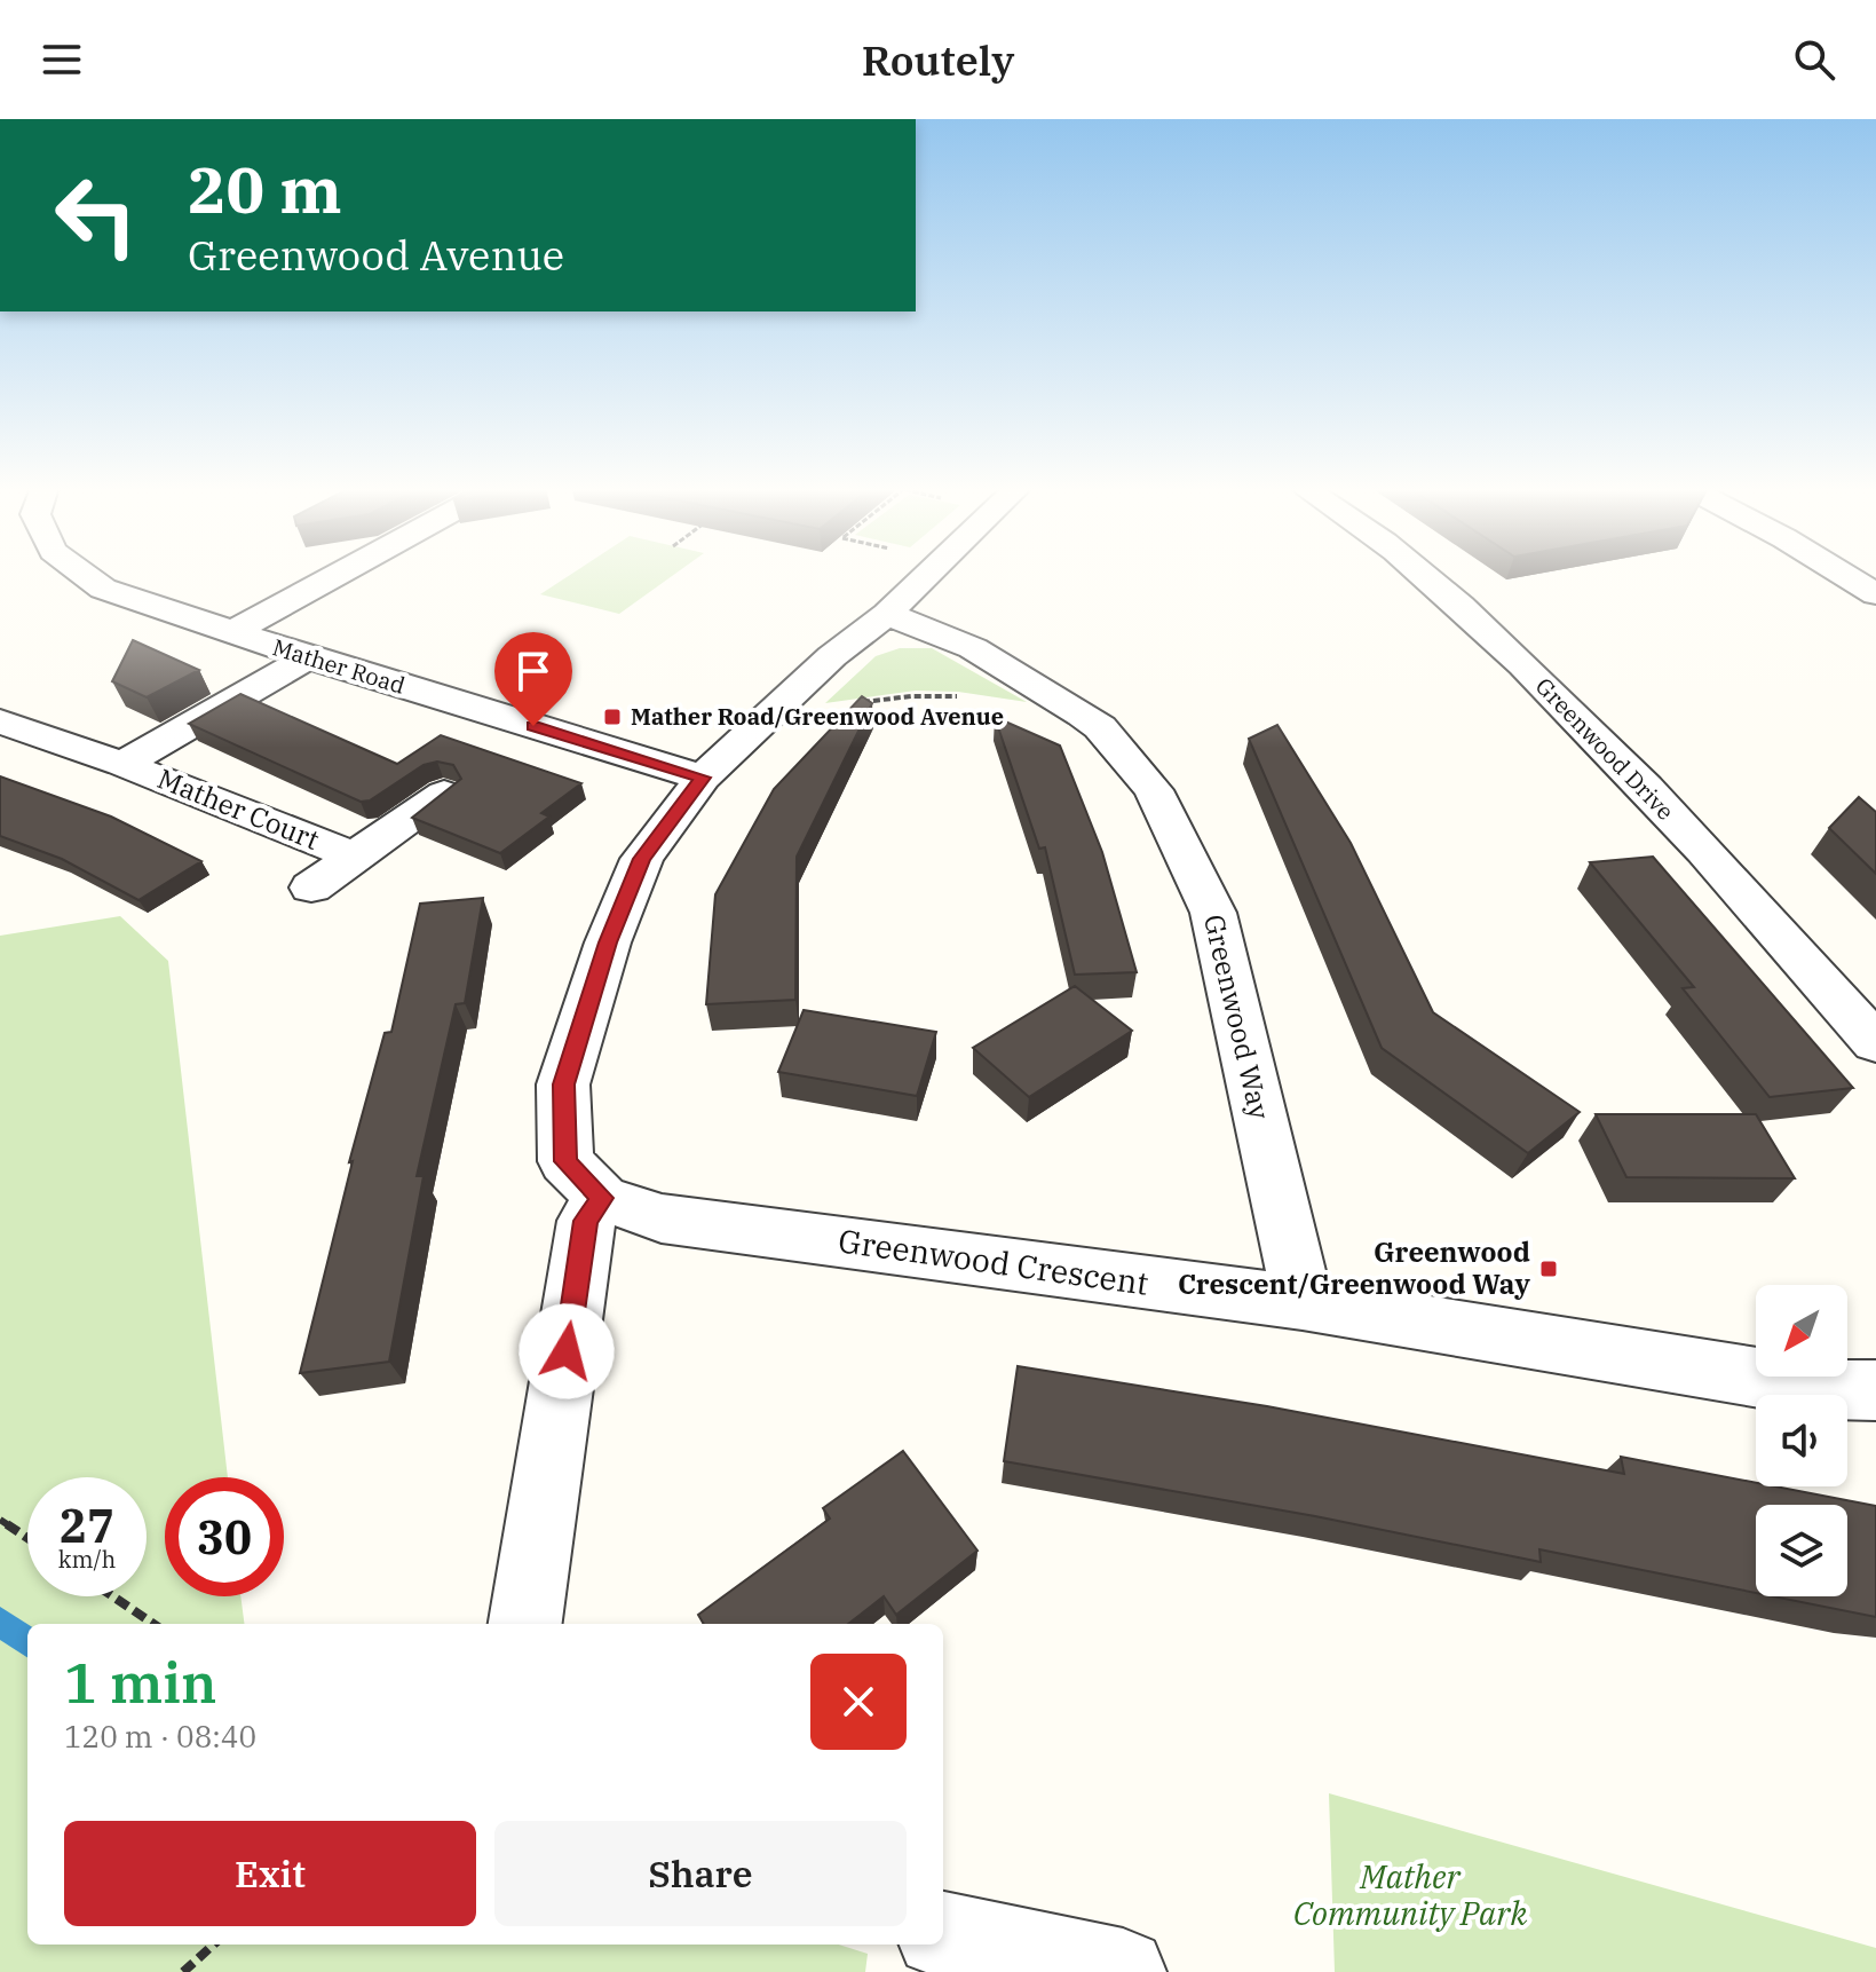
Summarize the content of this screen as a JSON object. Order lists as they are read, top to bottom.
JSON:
{
  "streets": {
    "street": [
      "Mather Road",
      "Greenwood Drive",
      "Mather Court",
      "Greenwood Way",
      "Greenwood Crescent"
    ]
  },
  "crossings": [
    ["Mather Road", "Mather Court"],
    ["Greenwood Way", "Greenwood Crescent"]
  ],
  "parks": ["Mather Community Park"],
  "places": {
    "transit": ["Mather Road/Greenwood Avenue", "Greenwood Crescent/Greenwood Way"]
  },
  "north": "bottom left",
  "page": {
    "header": "Routely",
    "turn": ["20 m", "Greenwood Avenue"],
    "speed": "27 km/h",
    "limit": "30",
    "heading": ["1 min", "120 m · 08:40"],
    "buttons": ["Exit", "Share"]
  }
}
